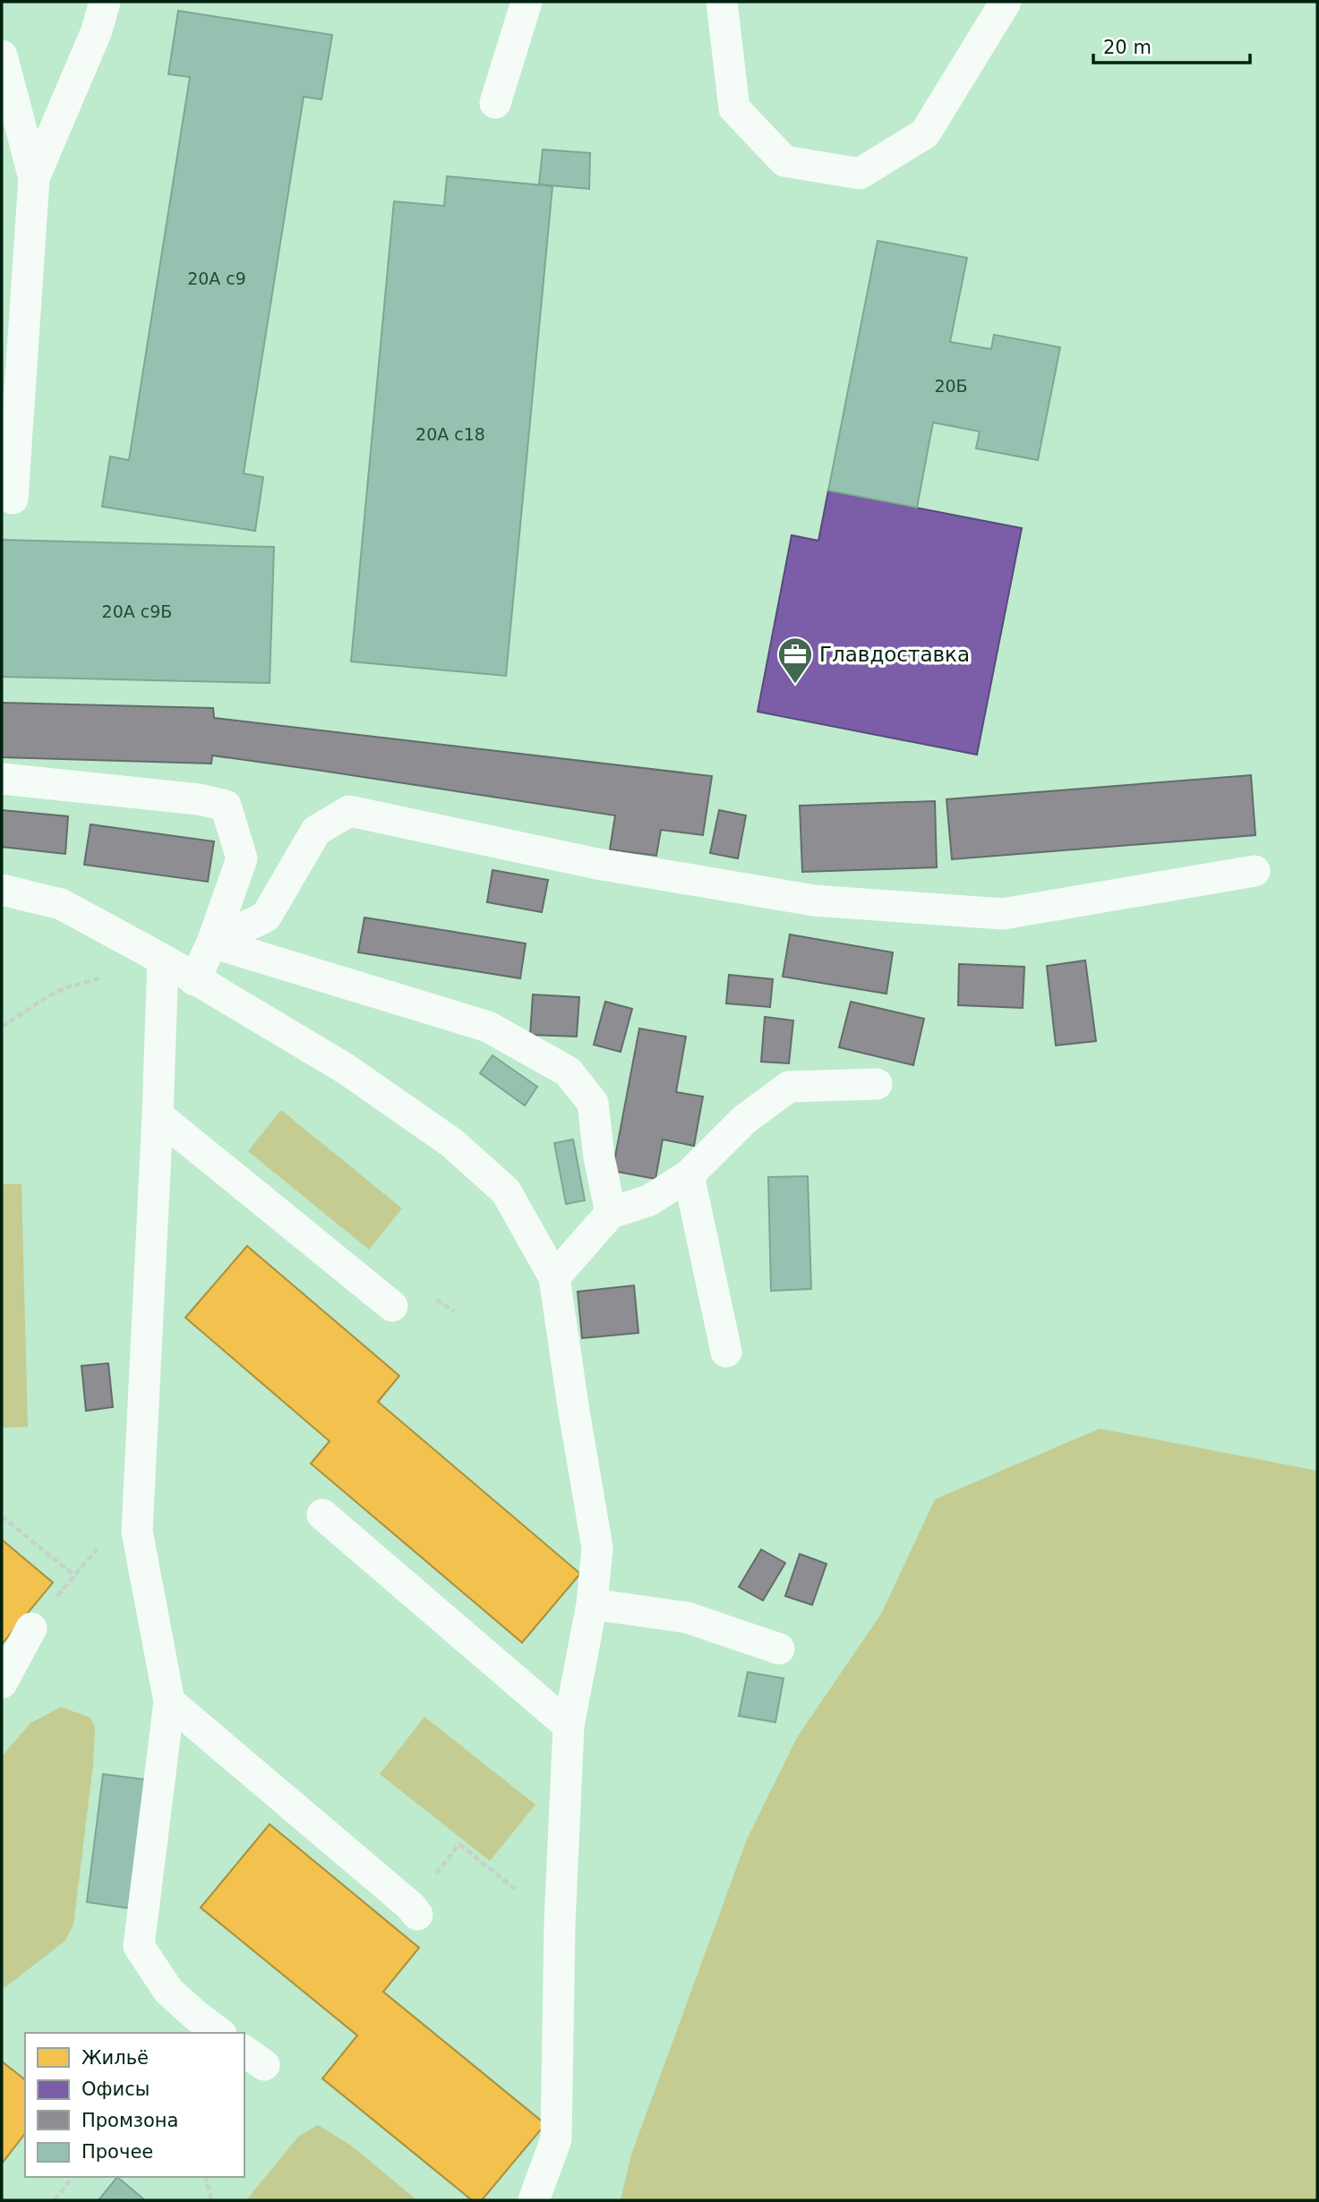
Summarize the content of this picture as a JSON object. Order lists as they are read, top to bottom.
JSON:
{
  "places": {
    "office": ["Главдоставка"]
  },
  "house_numbers": [
    "20А с9",
    "20Б",
    "20А с18",
    "20А с9Б"
  ],
  "legend": [
    "Жильё",
    "Офисы",
    "Промзона",
    "Прочее"
  ],
  "scale_bar": "20 m"
}
